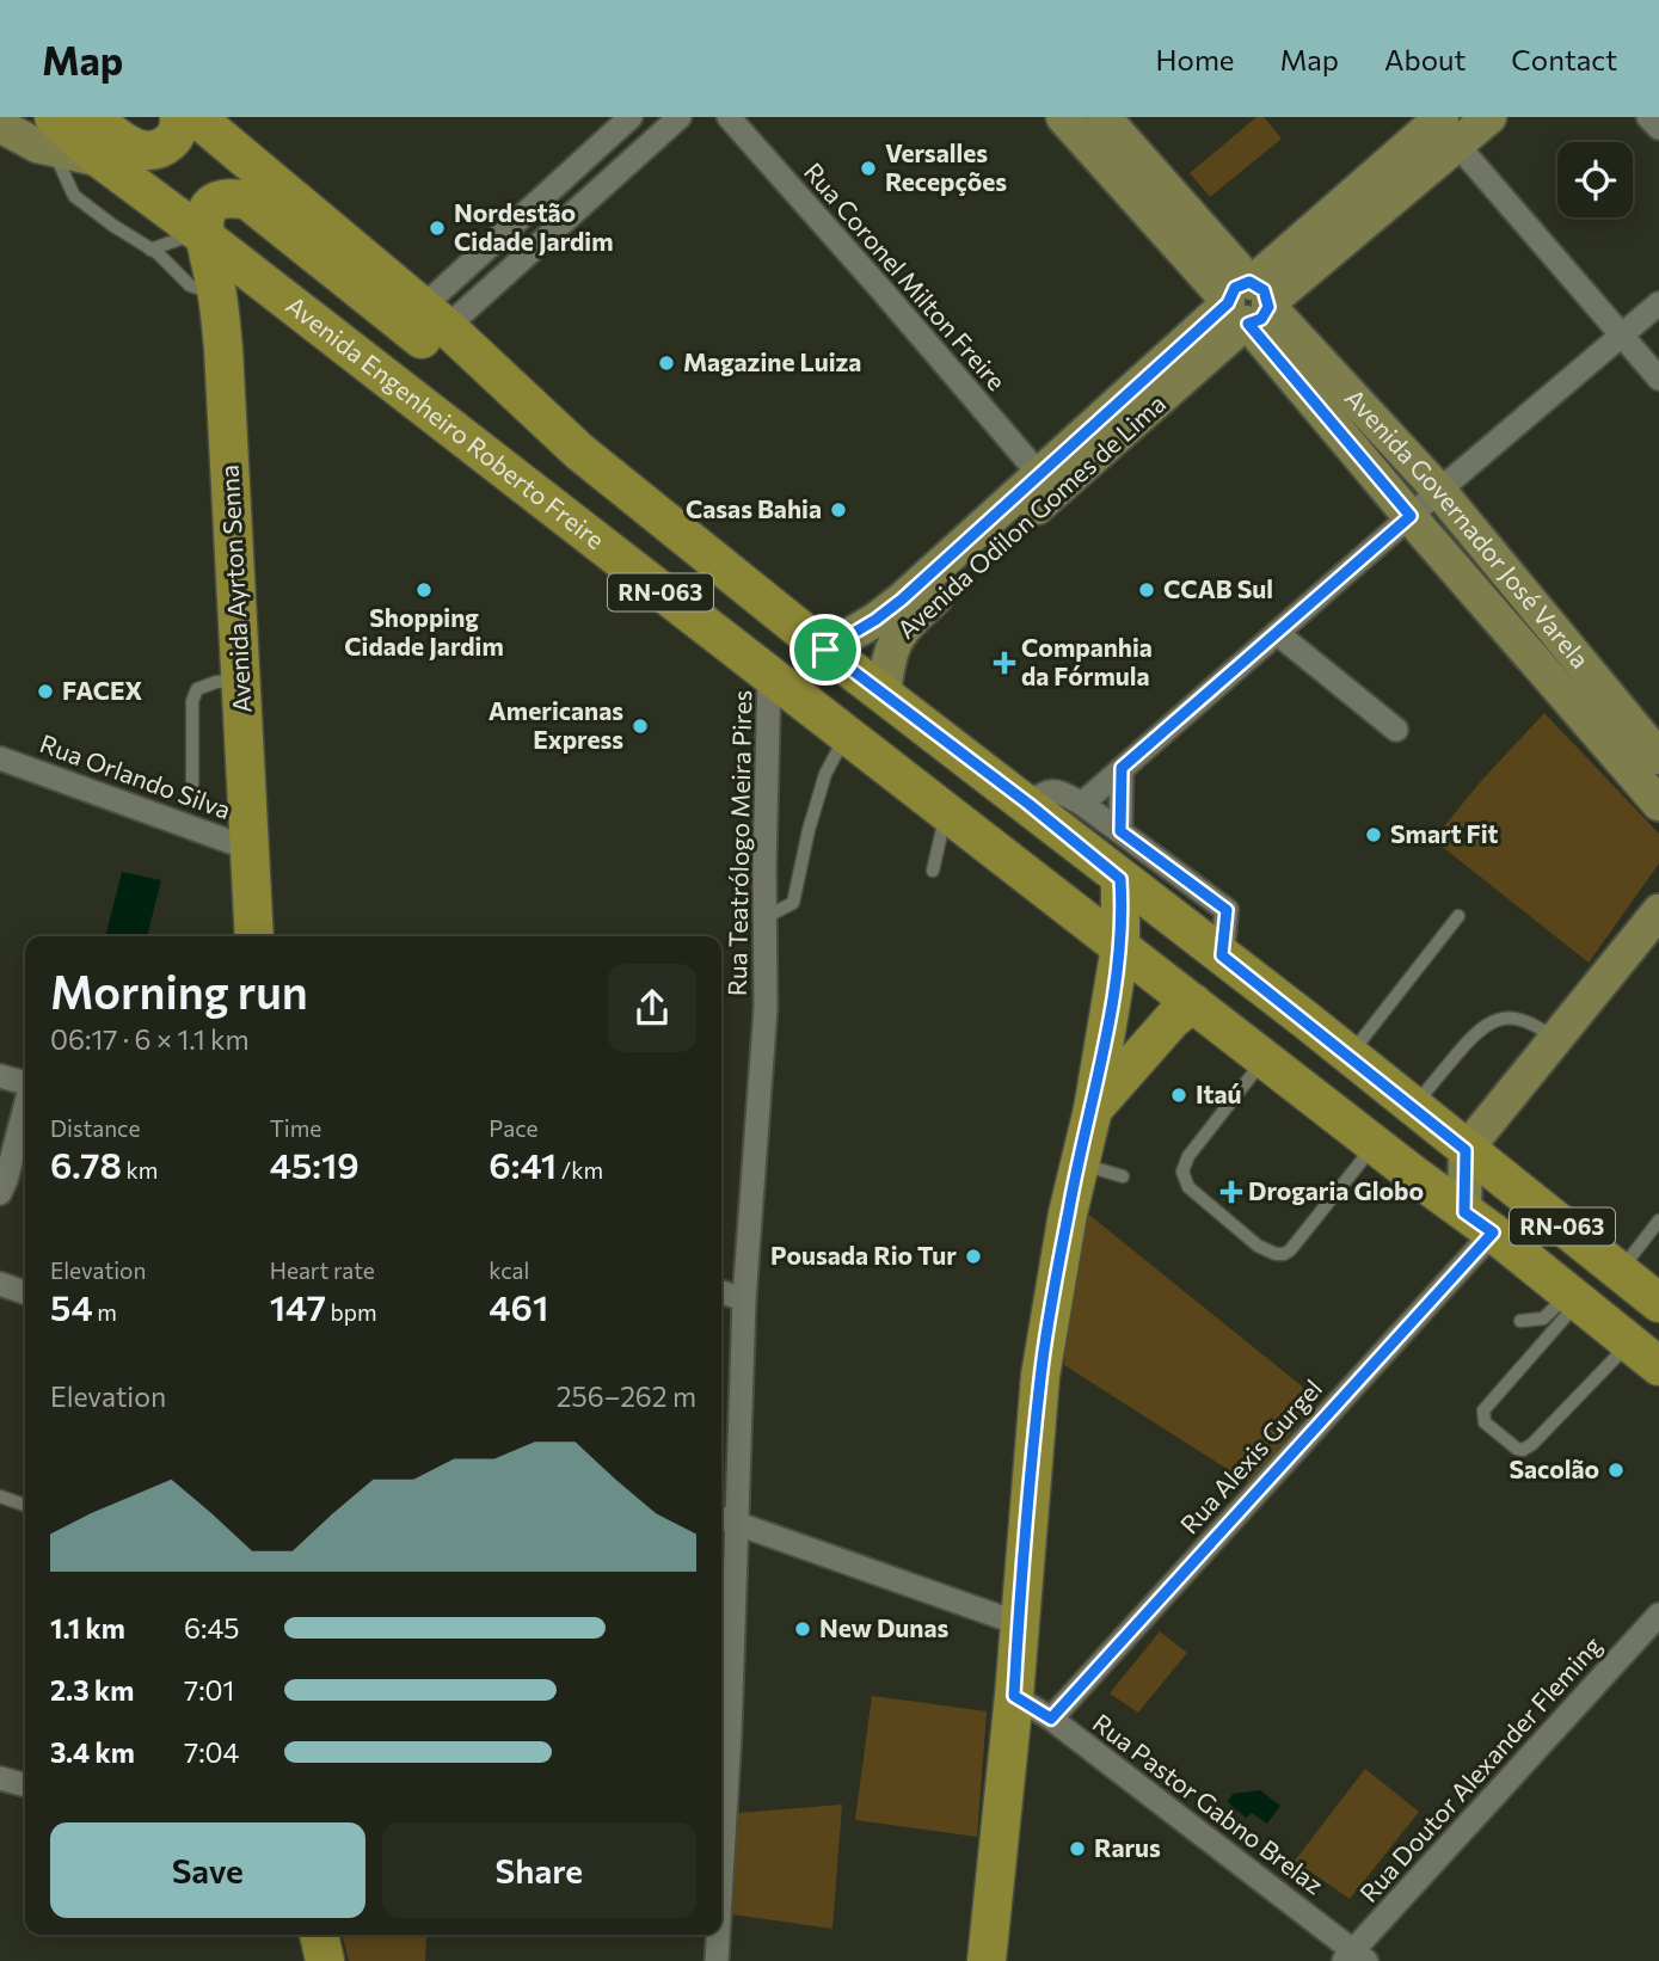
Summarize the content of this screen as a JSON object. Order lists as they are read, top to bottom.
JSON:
{
  "streets": {
    "main road": [
      "Avenida Engenheiro Roberto Freire",
      "Avenida Odilon Gomes de Lima",
      "Avenida Governador José Varela",
      "Avenida Ayrton Senna",
      "RN-063"
    ],
    "street": [
      "Rua Coronel Milton Freire",
      "Rua Orlando Silva",
      "Rua Teatrólogo Meira Pires",
      "Rua Alexis Gurgel",
      "Rua Doutor Alexander Fleming",
      "Rua Pastor Gabno Brelaz"
    ]
  },
  "crossings": [
    ["Rua Coronel Milton Freire", "Avenida Odilon Gomes de Lima"],
    ["Avenida Engenheiro Roberto Freire", "Avenida Ayrton Senna"],
    ["Avenida Engenheiro Roberto Freire", "Rua Teatrólogo Meira Pires"],
    ["Avenida Engenheiro Roberto Freire", "Rua Alexis Gurgel"],
    ["Avenida Odilon Gomes de Lima", "Avenida Governador José Varela"],
    ["Avenida Odilon Gomes de Lima", "RN-063"],
    ["Avenida Ayrton Senna", "Rua Orlando Silva"],
    ["Rua Alexis Gurgel", "Rua Pastor Gabno Brelaz"],
    ["Rua Doutor Alexander Fleming", "Rua Pastor Gabno Brelaz"]
  ],
  "places": {
    "other": [
      "Versalles Recepções",
      "Nordestão Cidade Jardim",
      "Magazine Luiza",
      "Casas Bahia",
      "Shopping Cidade Jardim",
      "CCAB Sul",
      "FACEX",
      "Americanas Express",
      "Smart Fit",
      "Itaú",
      "Pousada Rio Tur",
      "Sacolão",
      "New Dunas",
      "Rarus"
    ],
    "health": ["Companhia da Fórmula", "Drogaria Globo"]
  },
  "page": {
    "header": "Map",
    "nav": [
      "Home",
      "Map",
      "About",
      "Contact"
    ],
    "heading": ["Morning run", "06:17 · 6 × 1.1 km"],
    "stats": [
      ["Distance", "6.78 km"],
      ["Time", "45:19"],
      ["Pace", "6:41 /km"],
      ["Elevation", "54 m"],
      ["Heart rate", "147 bpm"],
      ["kcal", "461"]
    ],
    "chart": ["Elevation", "256–262 m"],
    "list": [
      {
        "name": "1.1 km",
        "note": "6:45"
      },
      {
        "name": "2.3 km",
        "note": "7:01"
      },
      {
        "name": "3.4 km",
        "note": "7:04"
      }
    ],
    "buttons": ["Save", "Share"]
  }
}
